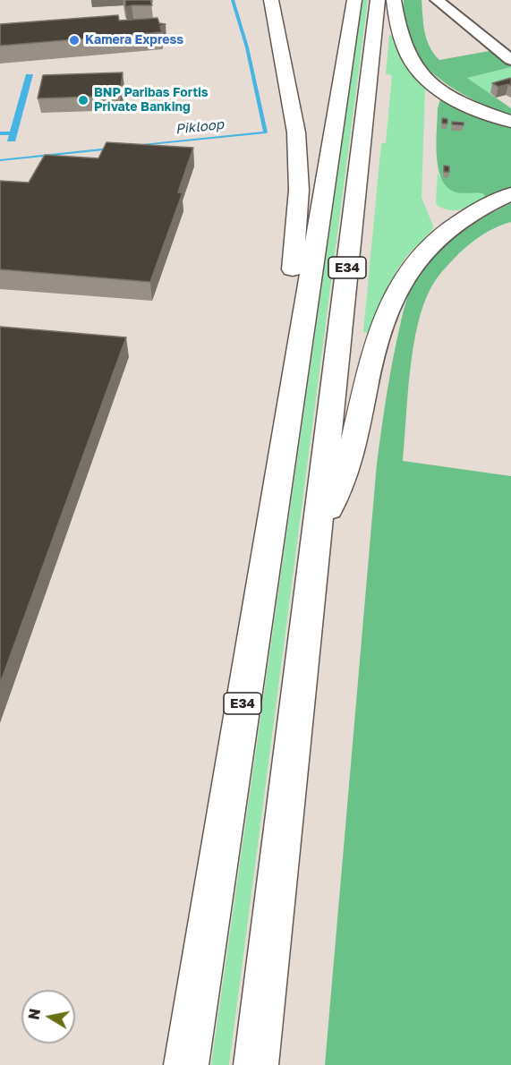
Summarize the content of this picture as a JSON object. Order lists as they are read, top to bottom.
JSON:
{
  "streets": {
    "highway": ["E34"]
  },
  "water": ["Pikloop"],
  "places": ["Kamera Express", "BNP Paribas Fortis Private Banking"],
  "north": "left"
}
